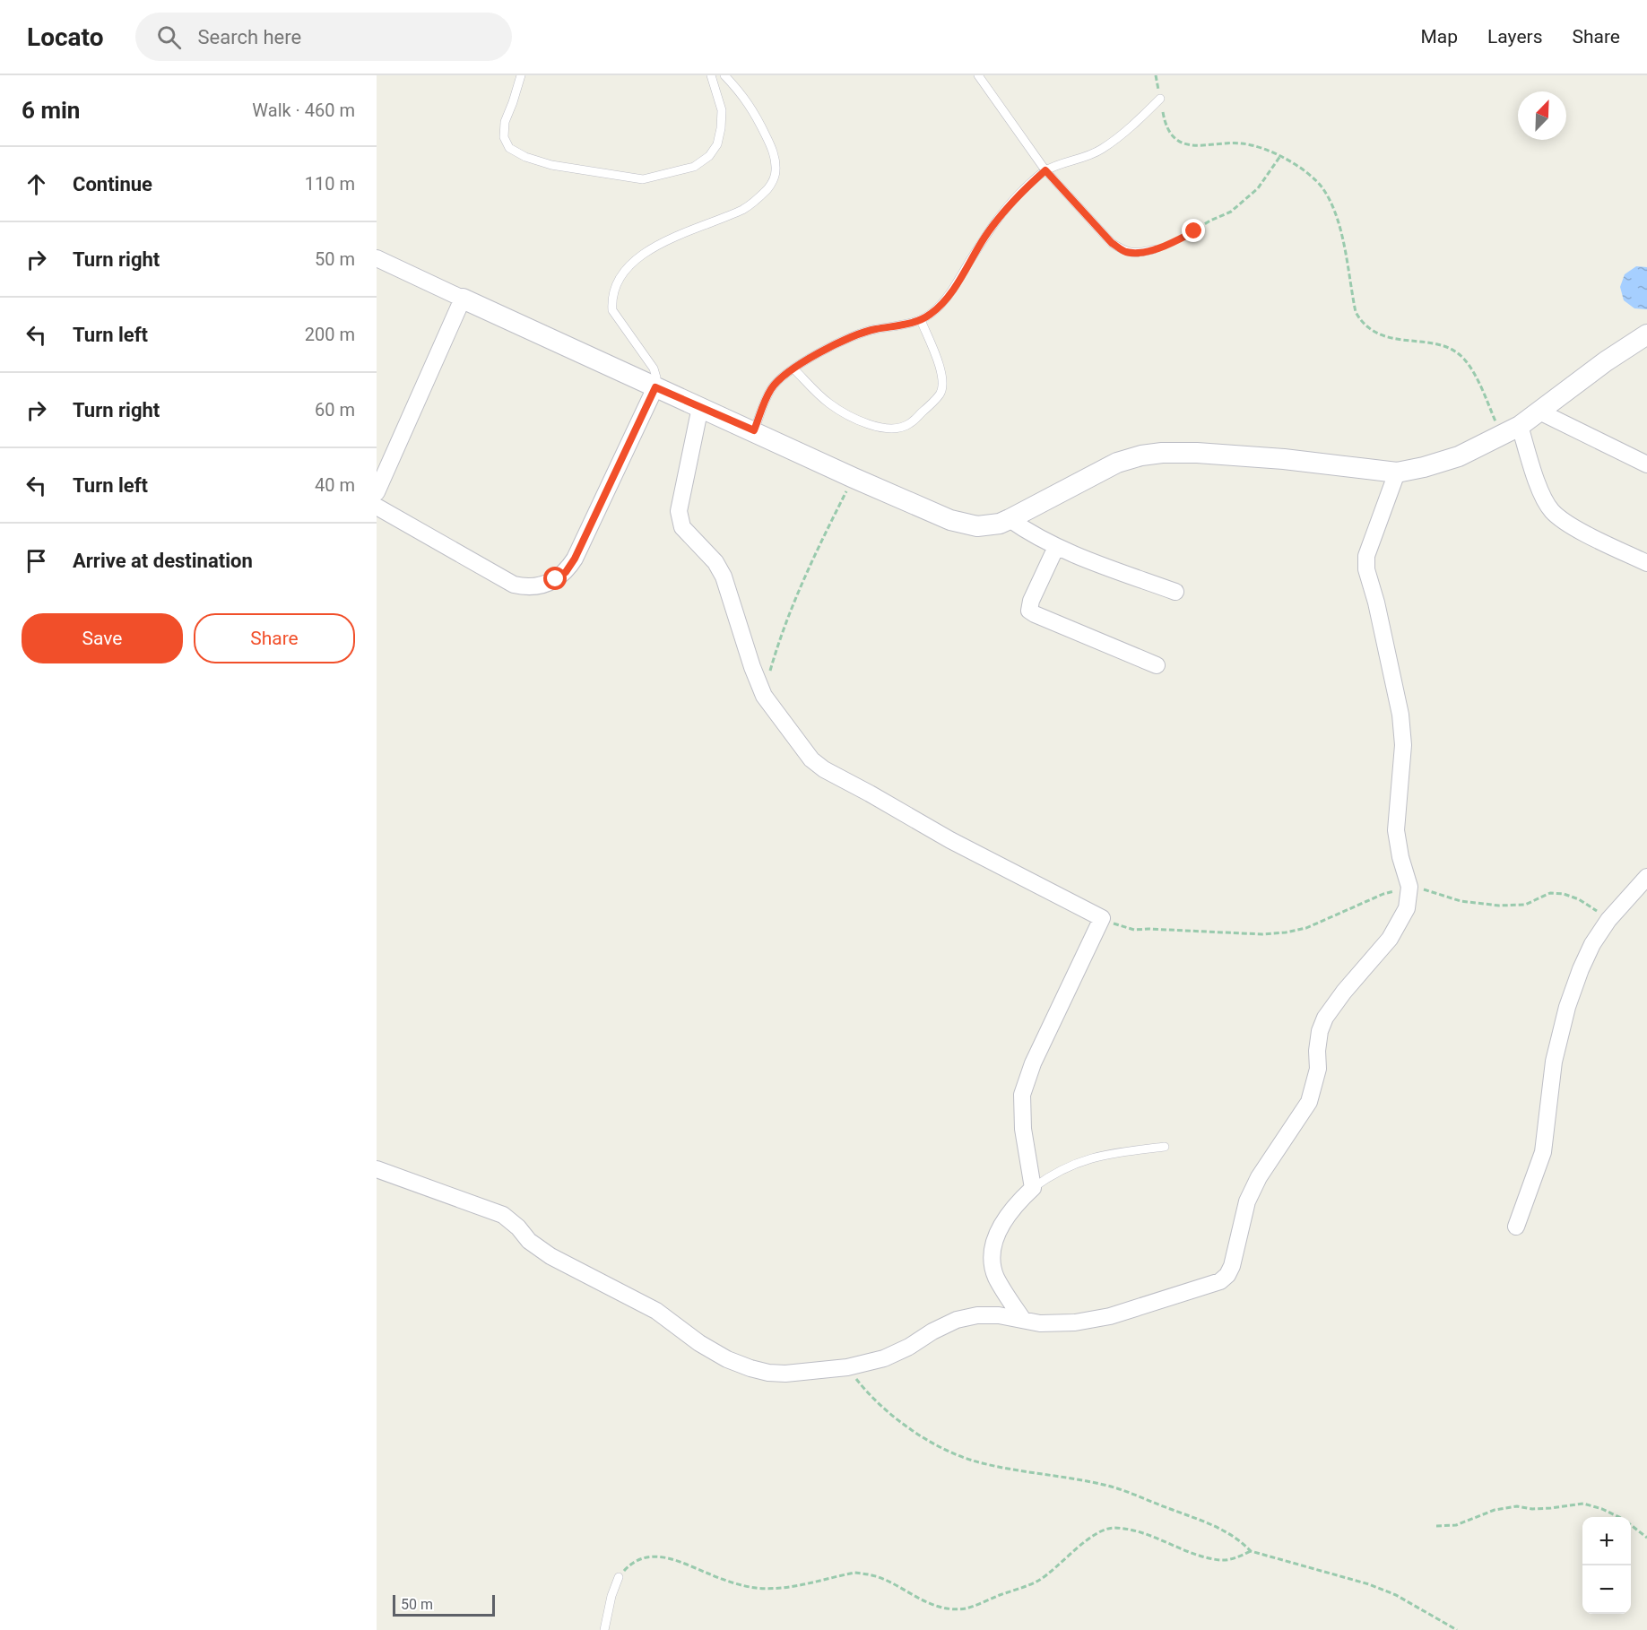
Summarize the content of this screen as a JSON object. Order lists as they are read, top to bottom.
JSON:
{
  "scale_bar": "50 m",
  "north": "top right",
  "page": {
    "header": "Locato",
    "search": "Search here",
    "nav": ["Map", "Layers", "Share"],
    "heading": ["6 min", "Walk · 460 m"],
    "list": [
      ["Continue", "110 m"],
      ["Turn right", "50 m"],
      ["Turn left", "200 m"],
      ["Turn right", "60 m"],
      ["Turn left", "40 m"],
      "Arrive at destination"
    ],
    "buttons": ["Save", "Share"],
    "map_buttons": ["+", "−"],
    "scale": "50 m"
  }
}
